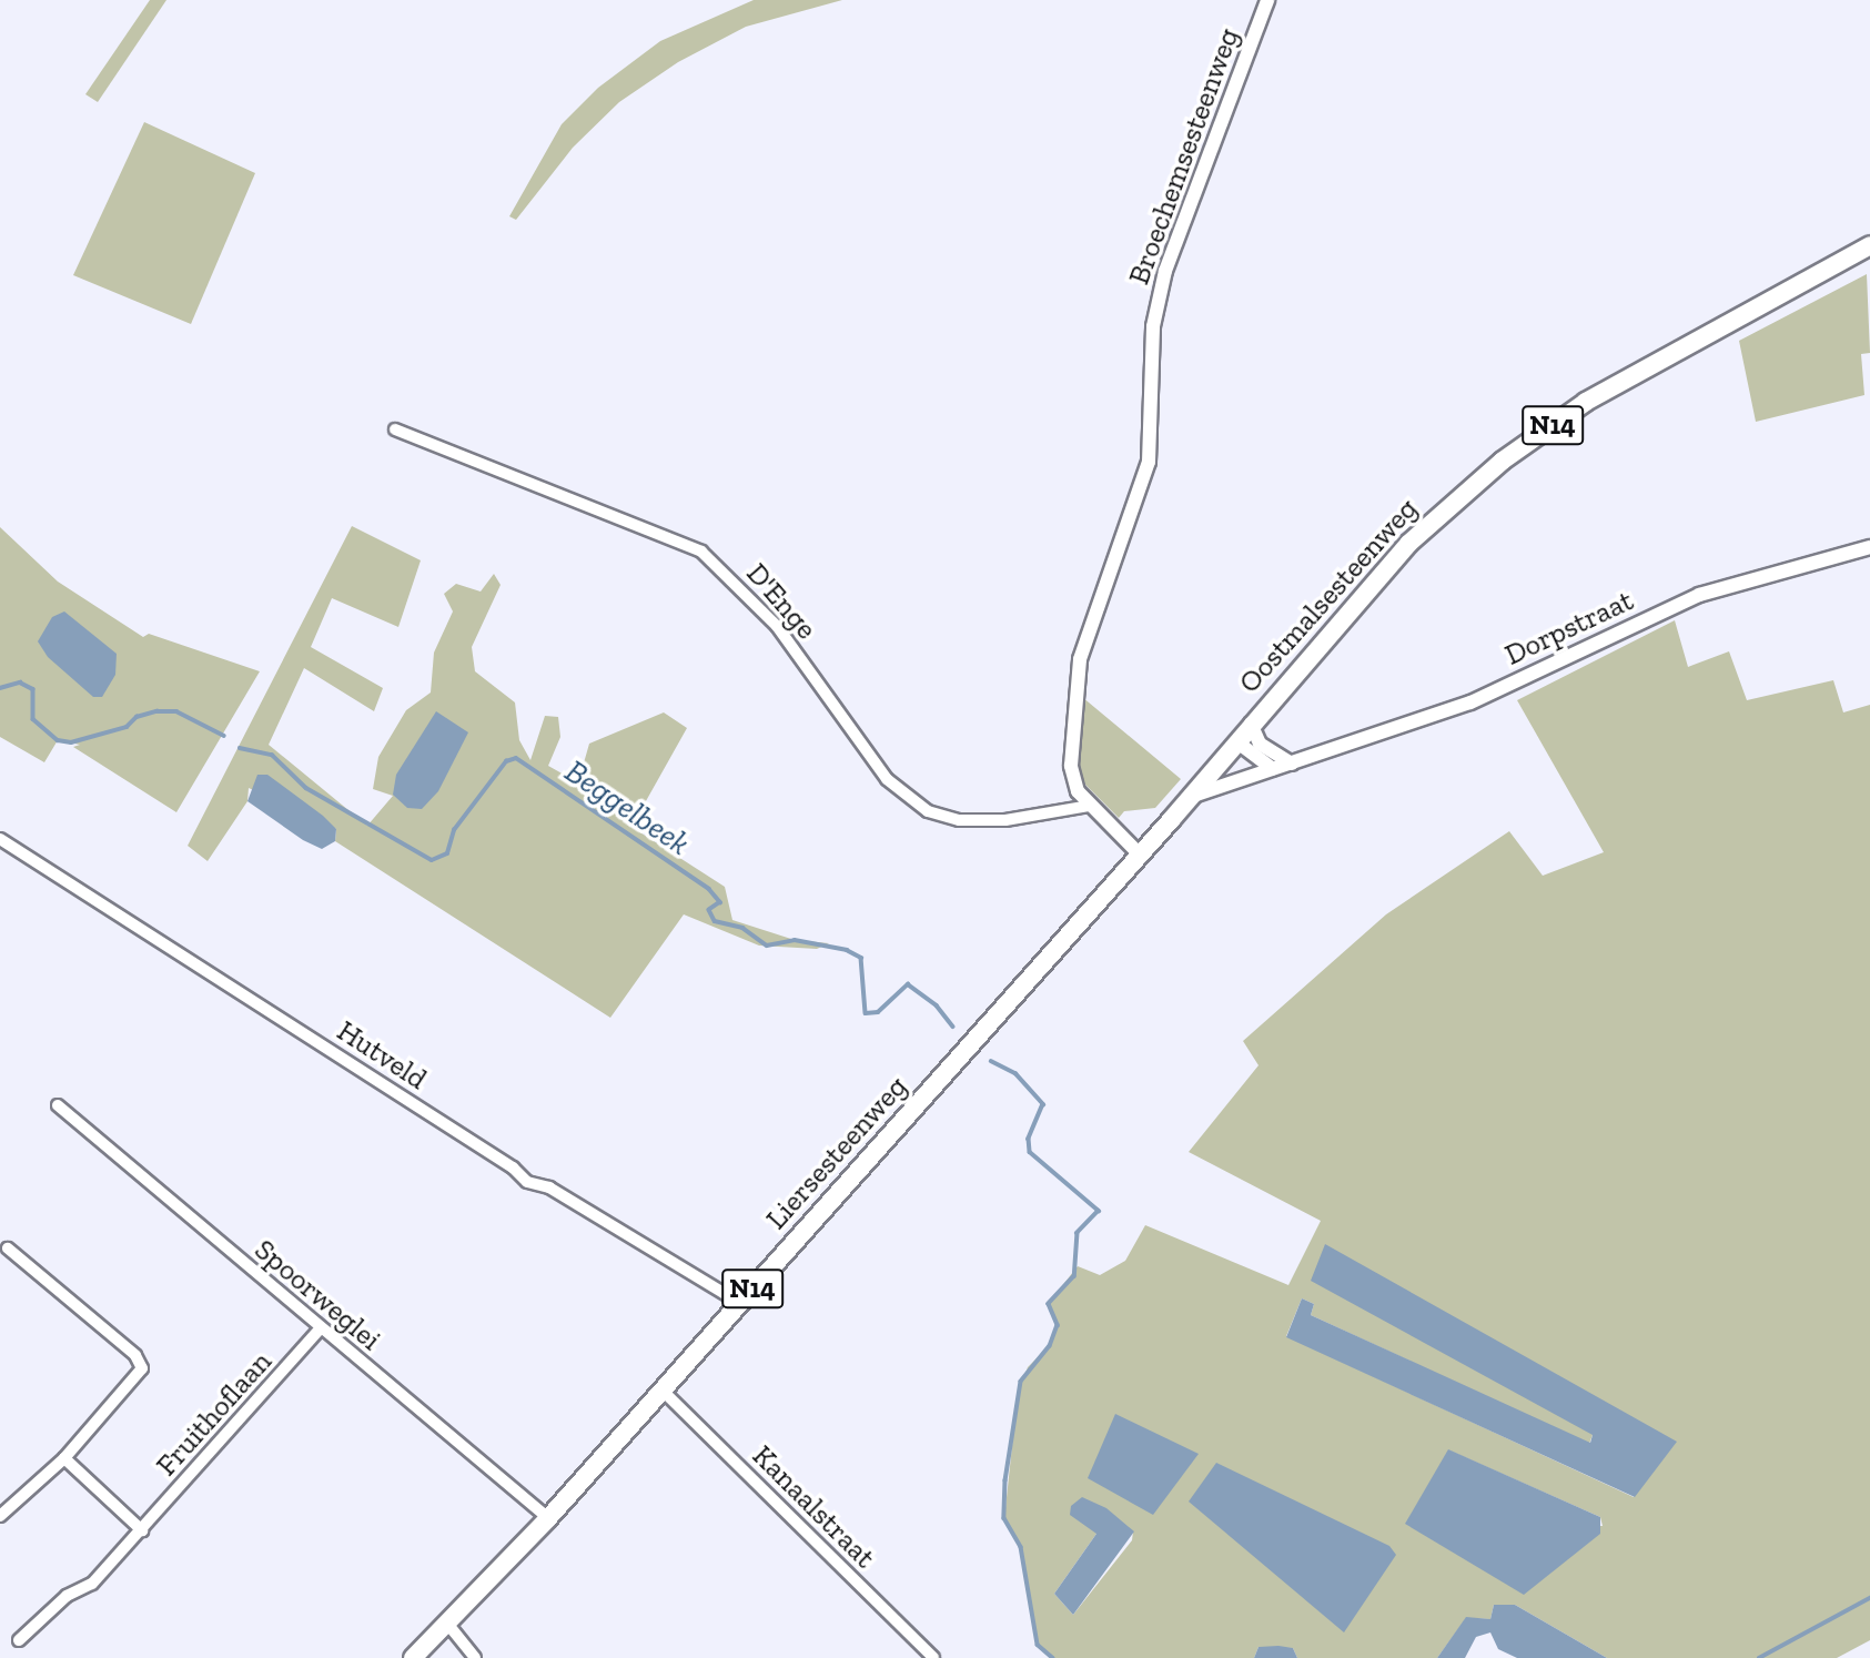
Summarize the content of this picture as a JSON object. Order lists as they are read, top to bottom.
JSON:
{
  "streets": {
    "main road": ["N14", "Oostmalsesteenweg", "Liersesteenweg"],
    "street": [
      "Broechemsesteenweg",
      "D'Enge",
      "Dorpstraat",
      "Hutveld",
      "Spoorweglei",
      "Fruithoflaan",
      "Kanaalstraat"
    ]
  },
  "crossings": [
    ["Broechemsesteenweg", "Oostmalsesteenweg"],
    ["Broechemsesteenweg", "D'Enge"],
    ["Broechemsesteenweg", "Liersesteenweg"],
    ["Oostmalsesteenweg", "Dorpstraat"],
    ["Oostmalsesteenweg", "Liersesteenweg"],
    ["Hutveld", "Liersesteenweg"],
    ["Liersesteenweg", "Spoorweglei"],
    ["Liersesteenweg", "Kanaalstraat"],
    ["Spoorweglei", "Fruithoflaan"]
  ],
  "water": ["Beggelbeek"]
}
